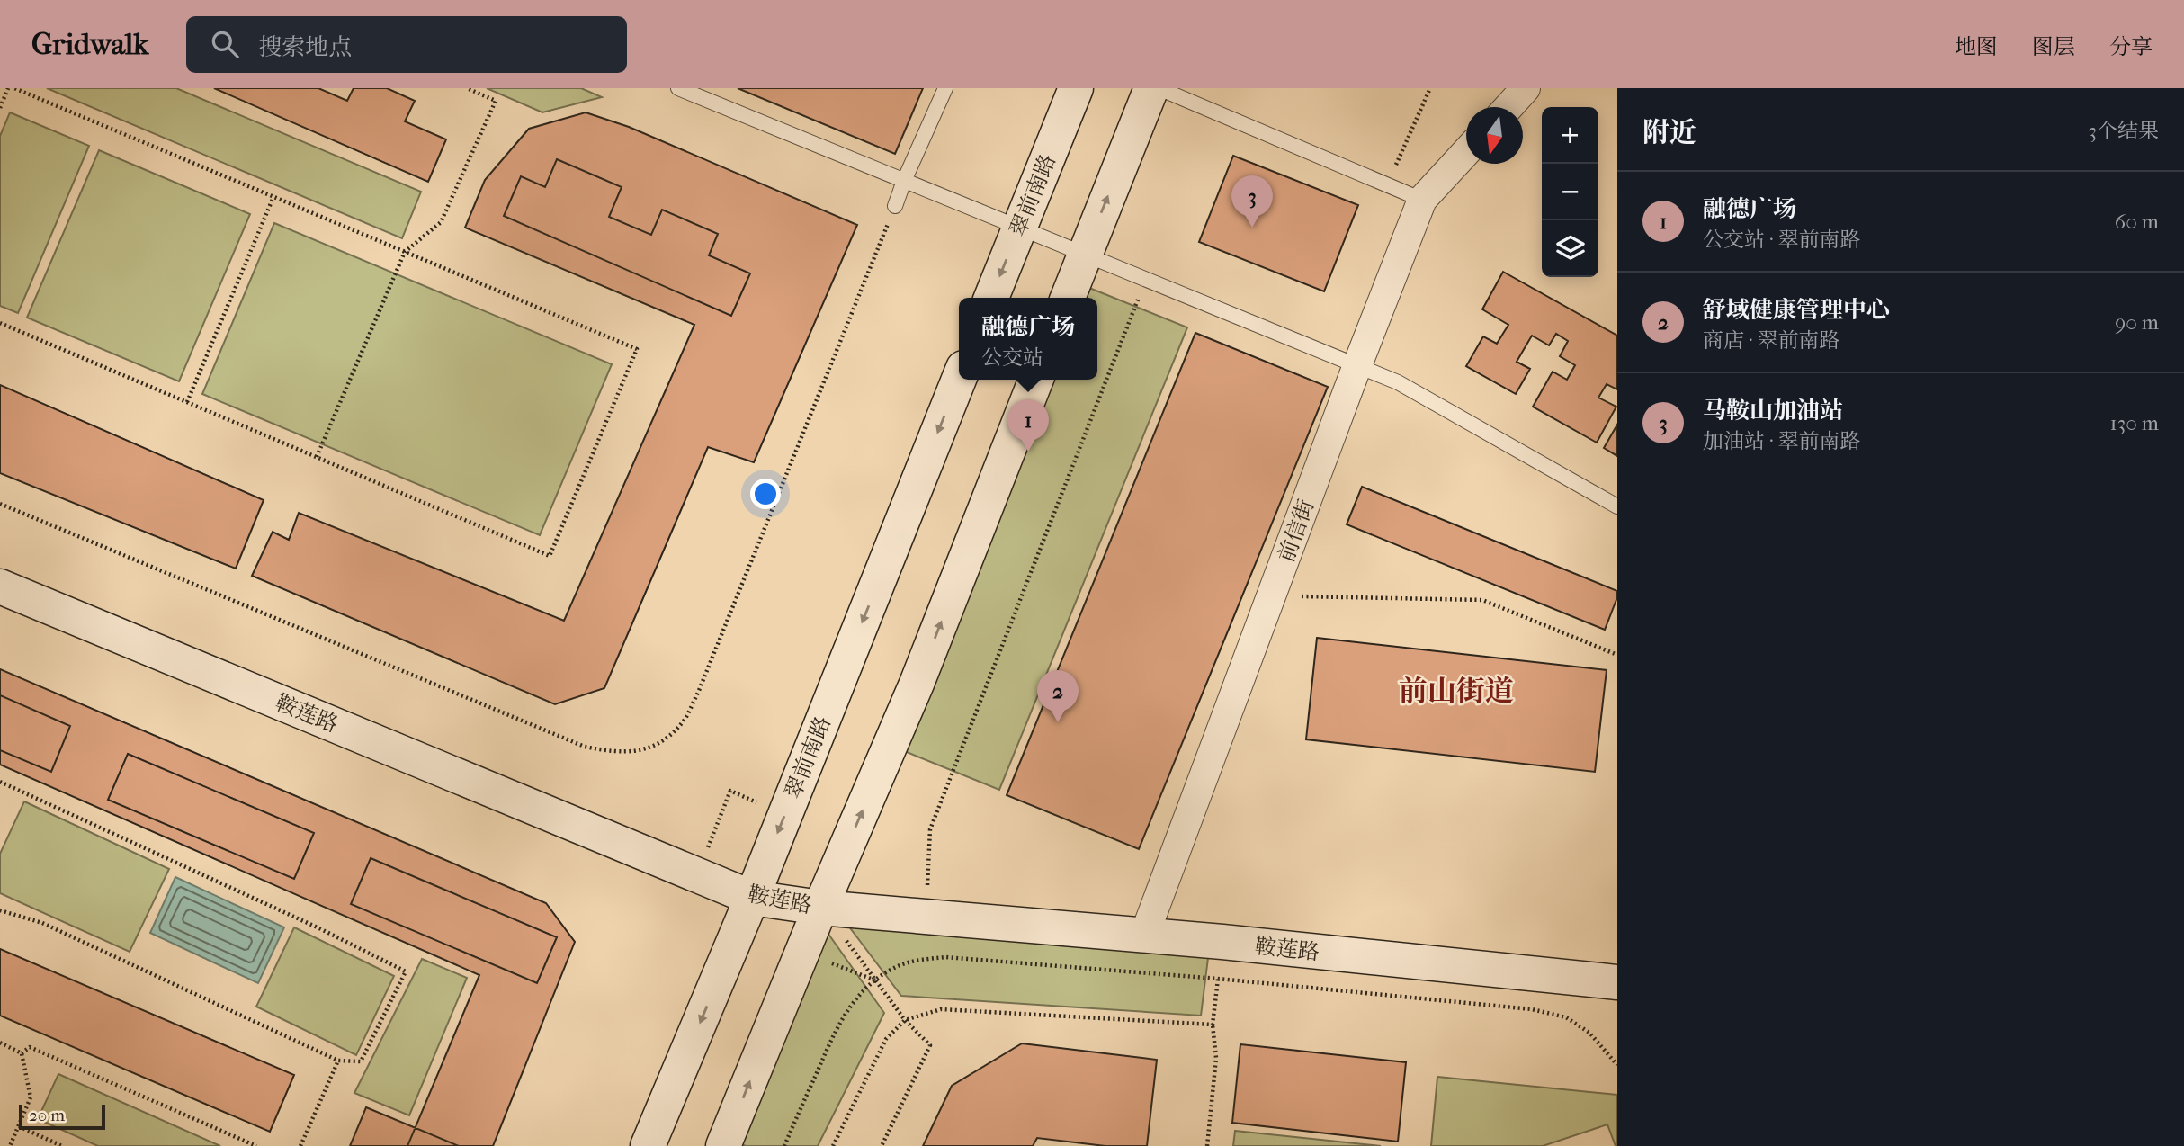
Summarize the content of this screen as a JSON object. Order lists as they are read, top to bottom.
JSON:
{
  "streets": {
    "main road": ["翠前南路", "鞍莲路"],
    "street": ["前信街"]
  },
  "crossings": [
    ["翠前南路", "鞍莲路"],
    ["前信街", "鞍莲路"]
  ],
  "districts": ["前山街道"],
  "scale_bar": "20 m",
  "north": "bottom",
  "page": {
    "header": "Gridwalk",
    "search": "搜索地点",
    "nav": ["地图", "图层", "分享"],
    "heading": ["附近", "3个结果"],
    "map_buttons": ["+", "−"],
    "list": [
      {
        "mark": "1",
        "name": "融德广场",
        "note": "公交站 · 翠前南路",
        "value": "60 m"
      },
      {
        "mark": "2",
        "name": "舒域健康管理中心",
        "note": "商店 · 翠前南路",
        "value": "90 m"
      },
      {
        "mark": "3",
        "name": "马鞍山加油站",
        "note": "加油站 · 翠前南路",
        "value": "130 m"
      }
    ],
    "pins": ["3", "1", "2"],
    "popup": ["融德广场", "公交站"],
    "scale": "20 m"
  }
}
